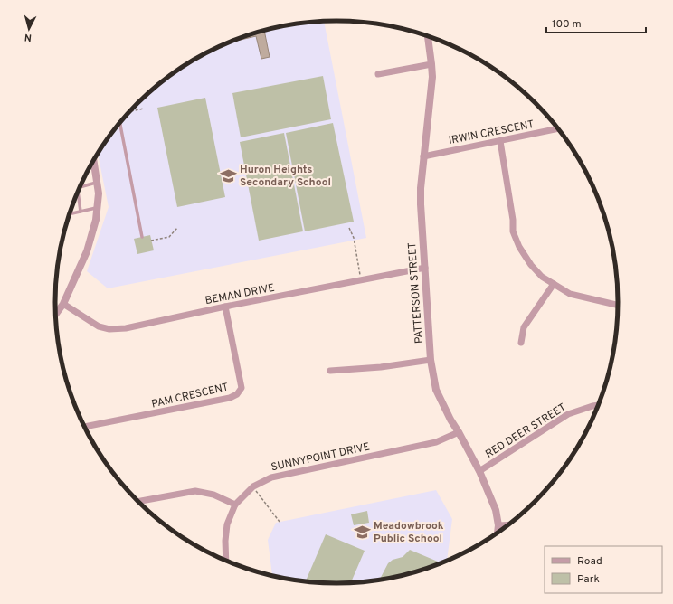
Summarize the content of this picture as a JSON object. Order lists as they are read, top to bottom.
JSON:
{
  "streets": {
    "street": [
      "IRWIN CRESCENT",
      "PATTERSON STREET",
      "BEMAN DRIVE",
      "PAM CRESCENT",
      "RED DEER STREET",
      "SUNNYPOINT DRIVE"
    ]
  },
  "crossings": [
    ["IRWIN CRESCENT", "PATTERSON STREET"],
    ["PATTERSON STREET", "BEMAN DRIVE"],
    ["PATTERSON STREET", "RED DEER STREET"],
    ["PATTERSON STREET", "SUNNYPOINT DRIVE"],
    ["BEMAN DRIVE", "PAM CRESCENT"]
  ],
  "places": {
    "school or university": ["Huron Heights Secondary School", "Meadowbrook Public School"]
  },
  "legend": ["Road", "Park"],
  "scale_bar": "100 m",
  "north": "bottom"
}
